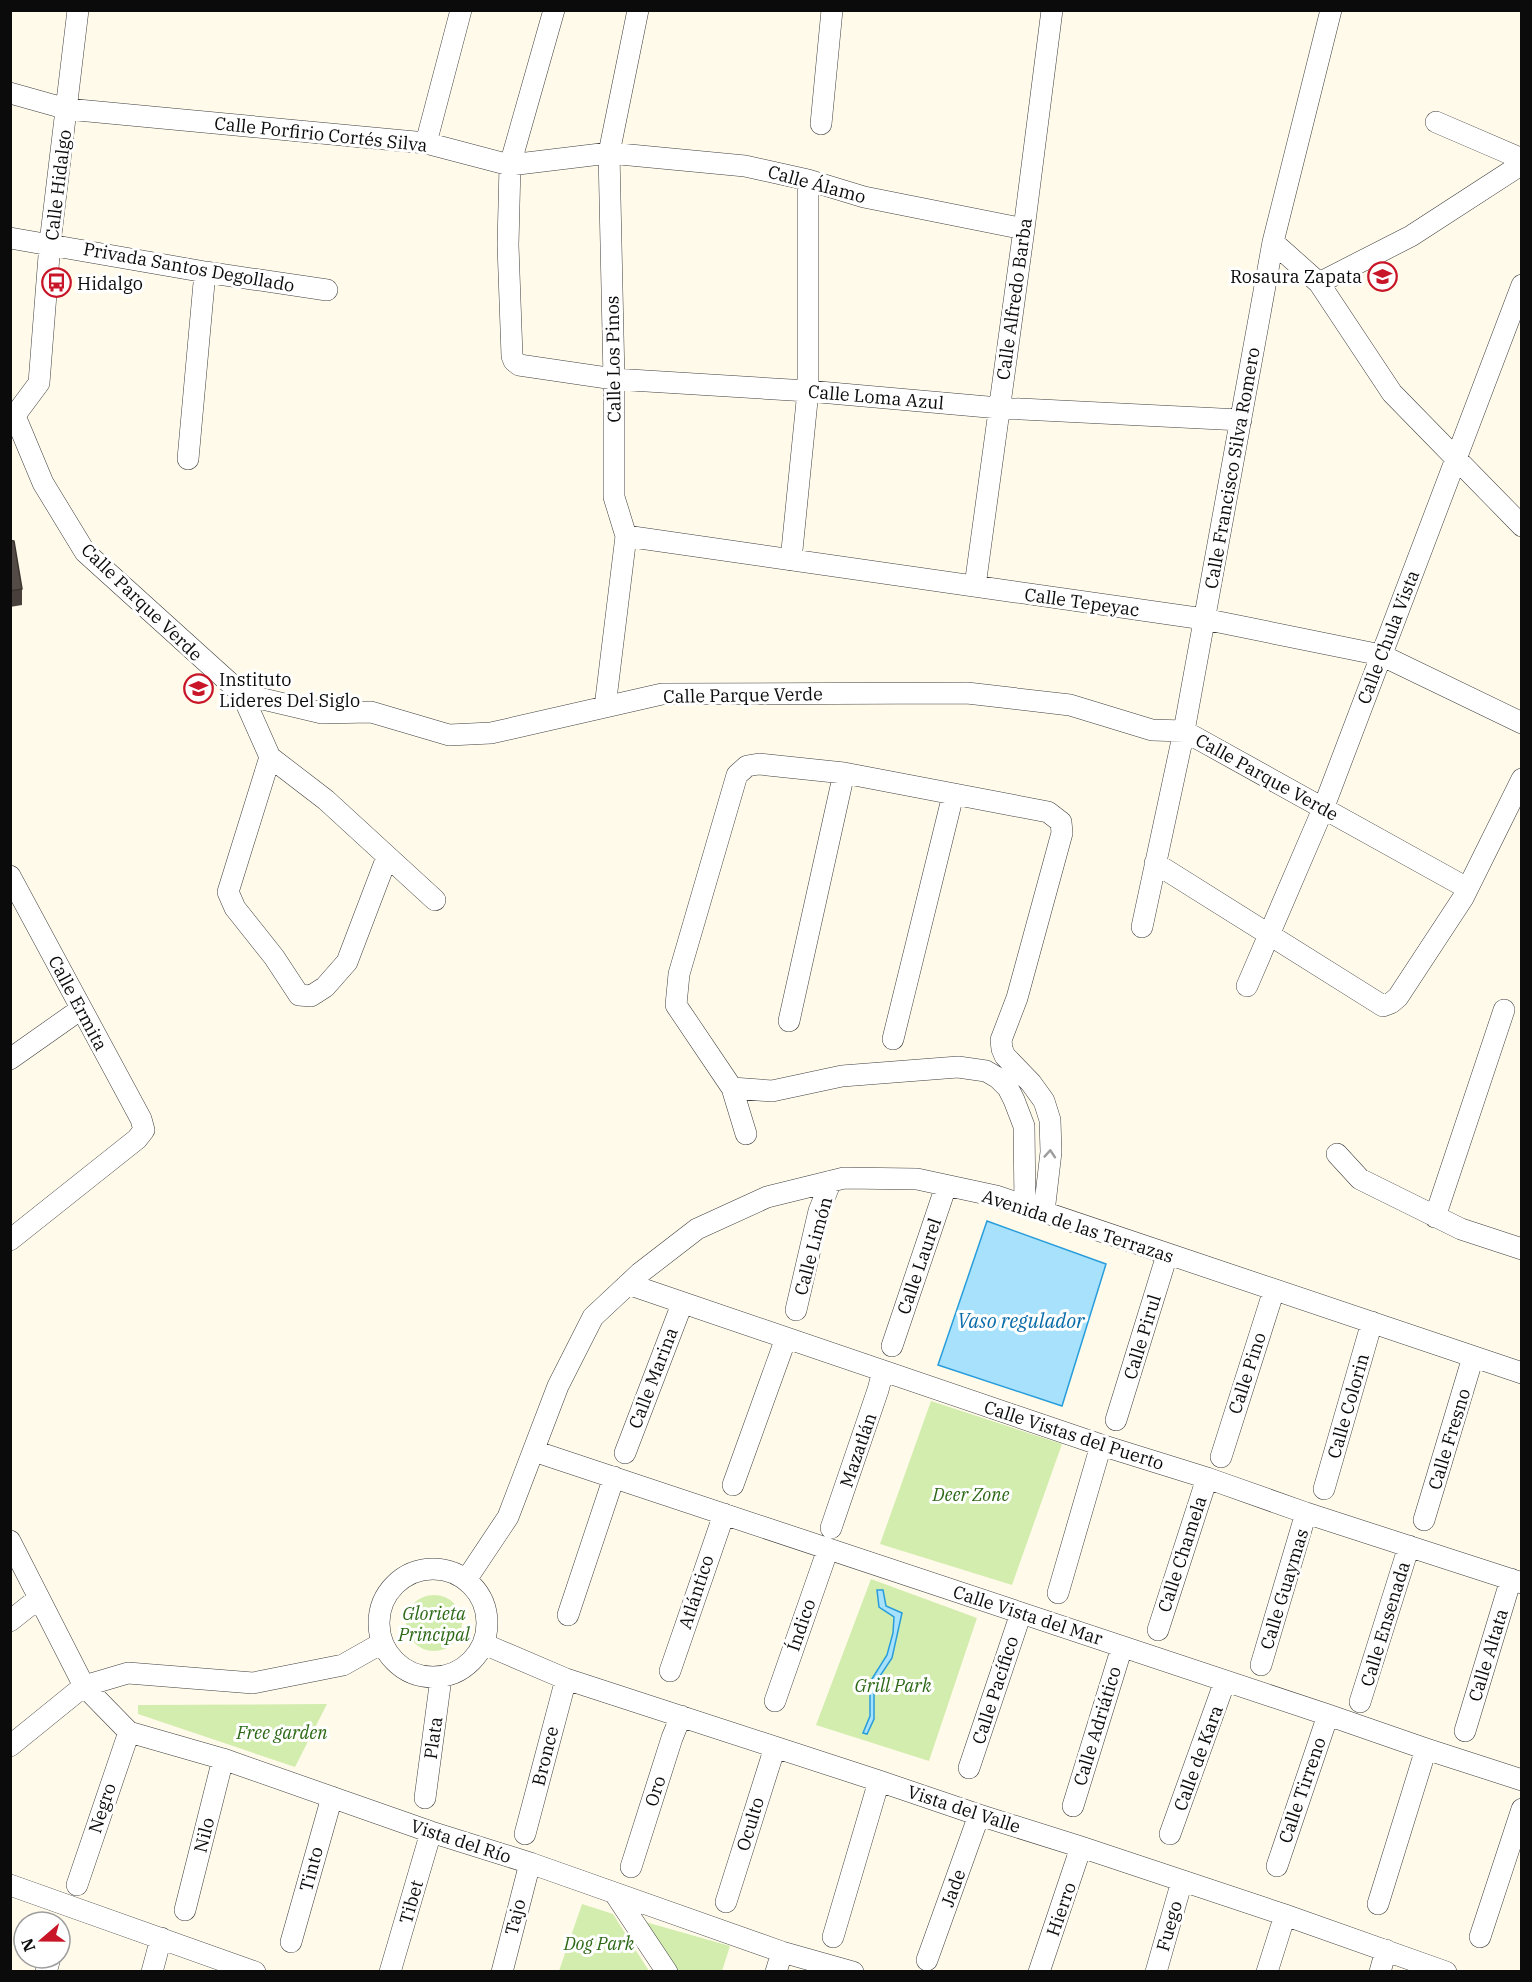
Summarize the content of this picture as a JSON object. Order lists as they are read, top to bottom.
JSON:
{
  "streets": {
    "street": [
      "Calle Porfirio Cortés Silva",
      "Calle Álamo",
      "Calle Hidalgo",
      "Privada Santos Degollado",
      "Calle Alfredo Barba",
      "Calle Los Pinos",
      "Calle Loma Azul",
      "Calle Francisco Silva Romero",
      "Calle Parque Verde",
      "Calle Tepeyac",
      "Calle Chula Vista",
      "Calle Ermita",
      "Avenida de las Terrazas",
      "Calle Limón",
      "Calle Laurel",
      "Calle Pirul",
      "Calle Pino",
      "Calle Marina",
      "Calle Colorin",
      "Calle Vistas del Puerto",
      "Calle Fresno",
      "Mazatlán",
      "Calle Chamela",
      "Calle Guaymas",
      "Atlántico",
      "Calle Vista del Mar",
      "Calle Ensenada",
      "Índico",
      "Calle Altata",
      "Calle Pacífico",
      "Calle Adriático",
      "Plata",
      "Bronce",
      "Calle de Kara",
      "Calle Tirreno",
      "Oro",
      "Negro",
      "Vista del Valle",
      "Oculto",
      "Nilo",
      "Vista del Río",
      "Tinto",
      "Jade",
      "Tibet",
      "Hierro",
      "Tajo",
      "Fuego"
    ]
  },
  "crossings": [
    ["Calle Porfirio Cortés Silva", "Calle Álamo"],
    ["Calle Porfirio Cortés Silva", "Calle Hidalgo"],
    ["Calle Porfirio Cortés Silva", "Calle Los Pinos"],
    ["Calle Porfirio Cortés Silva", "Calle Loma Azul"],
    ["Calle Álamo", "Calle Alfredo Barba"],
    ["Calle Álamo", "Calle Los Pinos"],
    ["Calle Hidalgo", "Privada Santos Degollado"],
    ["Calle Hidalgo", "Calle Parque Verde"],
    ["Calle Alfredo Barba", "Calle Loma Azul"],
    ["Calle Alfredo Barba", "Calle Tepeyac"],
    ["Calle Los Pinos", "Calle Loma Azul"],
    ["Calle Los Pinos", "Calle Parque Verde"],
    ["Calle Los Pinos", "Calle Tepeyac"],
    ["Calle Loma Azul", "Calle Francisco Silva Romero"],
    ["Calle Francisco Silva Romero", "Calle Parque Verde"],
    ["Calle Francisco Silva Romero", "Calle Tepeyac"],
    ["Calle Parque Verde", "Calle Chula Vista"],
    ["Calle Tepeyac", "Calle Chula Vista"],
    ["Avenida de las Terrazas", "Calle Limón"],
    ["Avenida de las Terrazas", "Calle Laurel"],
    ["Avenida de las Terrazas", "Calle Pirul"],
    ["Avenida de las Terrazas", "Calle Pino"],
    ["Avenida de las Terrazas", "Calle Colorin"],
    ["Avenida de las Terrazas", "Calle Vistas del Puerto"],
    ["Avenida de las Terrazas", "Calle Fresno"],
    ["Avenida de las Terrazas", "Calle Vista del Mar"],
    ["Avenida de las Terrazas", "Plata"],
    ["Avenida de las Terrazas", "Vista del Valle"],
    ["Calle Marina", "Calle Vistas del Puerto"],
    ["Calle Vistas del Puerto", "Mazatlán"],
    ["Calle Vistas del Puerto", "Calle Chamela"],
    ["Calle Vistas del Puerto", "Calle Guaymas"],
    ["Calle Vistas del Puerto", "Calle Ensenada"],
    ["Calle Vistas del Puerto", "Calle Altata"],
    ["Mazatlán", "Calle Vista del Mar"],
    ["Mazatlán", "Índico"],
    ["Atlántico", "Calle Vista del Mar"],
    ["Calle Vista del Mar", "Índico"],
    ["Calle Vista del Mar", "Calle Pacífico"],
    ["Calle Vista del Mar", "Calle Adriático"],
    ["Calle Vista del Mar", "Calle de Kara"],
    ["Calle Vista del Mar", "Calle Tirreno"],
    ["Plata", "Vista del Valle"],
    ["Bronce", "Vista del Valle"],
    ["Oro", "Vista del Valle"],
    ["Negro", "Vista del Río"],
    ["Vista del Valle", "Oculto"],
    ["Vista del Valle", "Jade"],
    ["Vista del Valle", "Hierro"],
    ["Vista del Valle", "Fuego"],
    ["Nilo", "Vista del Río"],
    ["Vista del Río", "Tinto"],
    ["Vista del Río", "Tibet"],
    ["Vista del Río", "Tajo"]
  ],
  "water": ["Vaso regulador"],
  "parks": [
    "Deer Zone",
    "Glorieta Principal",
    "Grill Park",
    "Free garden",
    "Dog Park"
  ],
  "places": {
    "school or university": ["Rosaura Zapata", "Instituto Lideres Del Siglo"],
    "bus stop": ["Hidalgo"]
  },
  "north": "left"
}
